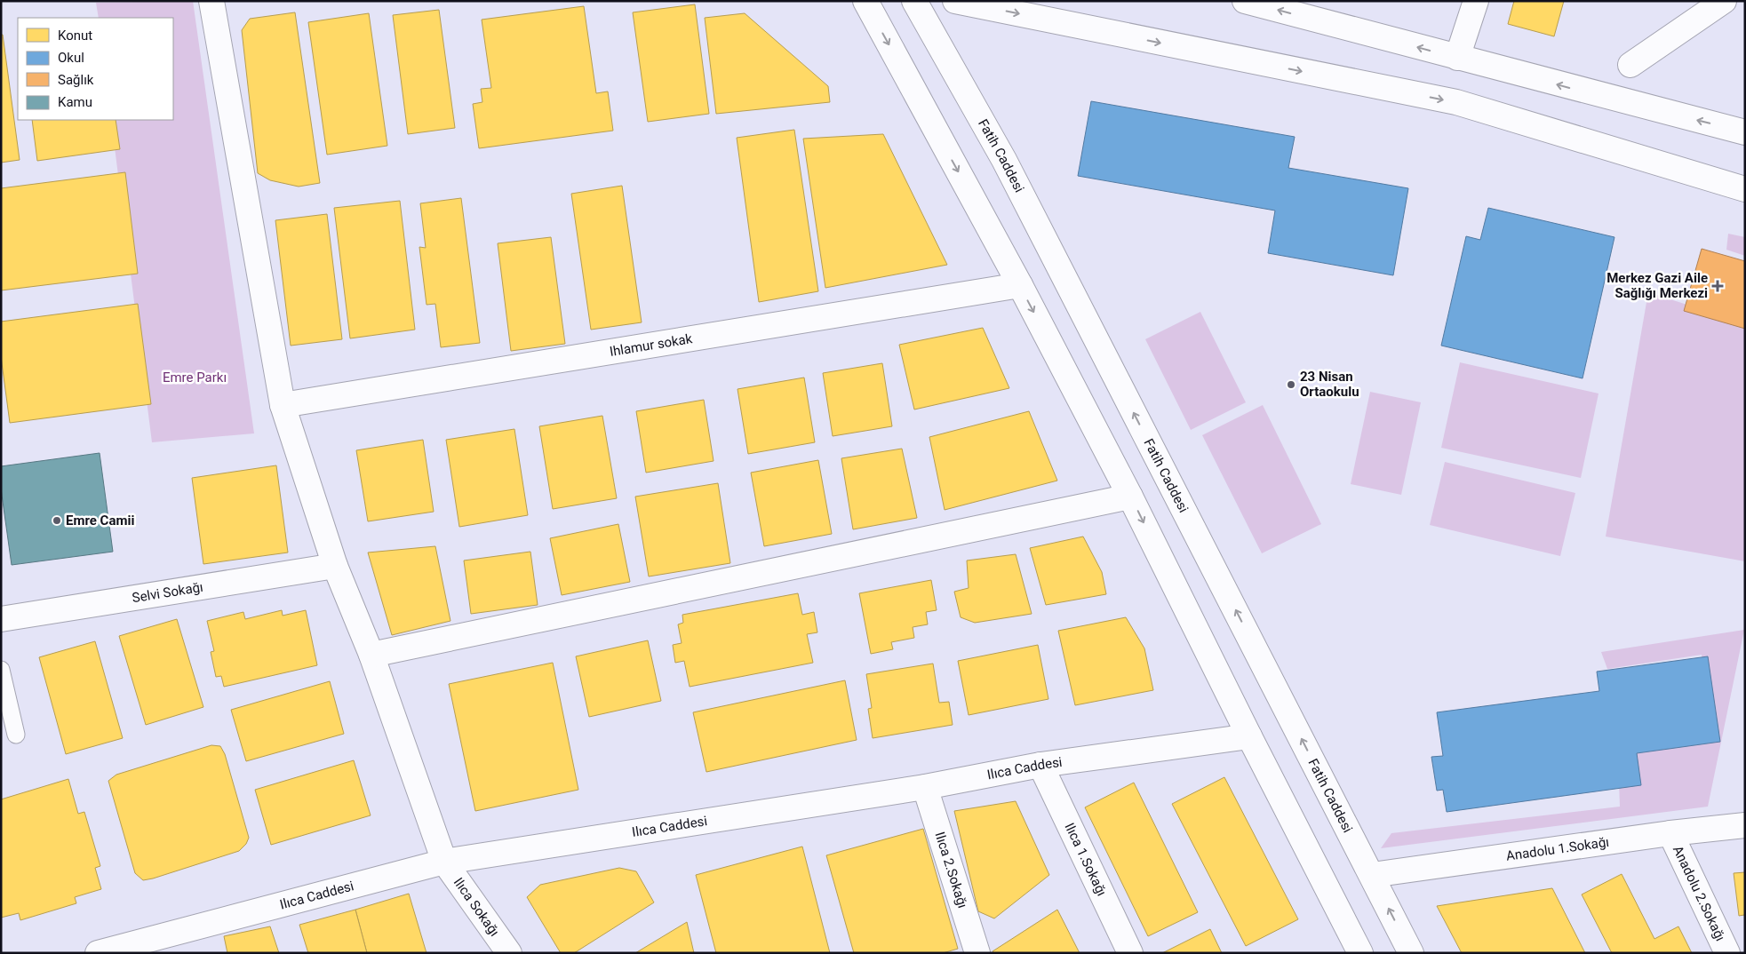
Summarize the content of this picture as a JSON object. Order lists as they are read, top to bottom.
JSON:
{
  "streets": {
    "street": [
      "Fatih Caddesi",
      "Ihlamur sokak",
      "Selvi Sokağı",
      "Ilıca Caddesi",
      "Anadolu 1.Sokağı",
      "Ilıca 1.Sokağı",
      "Ilıca 2.Sokağı",
      "Anadolu 2.Sokağı",
      "Ilıca Sokağı"
    ]
  },
  "crossings": [
    ["Fatih Caddesi", "Anadolu 1.Sokağı"],
    ["Ihlamur sokak", "Ilıca Sokağı"],
    ["Selvi Sokağı", "Ilıca Sokağı"],
    ["Ilıca Caddesi", "Ilıca 1.Sokağı"],
    ["Ilıca Caddesi", "Ilıca 2.Sokağı"],
    ["Ilıca Caddesi", "Ilıca Sokağı"],
    ["Anadolu 1.Sokağı", "Anadolu 2.Sokağı"]
  ],
  "parks": ["Emre Parkı"],
  "places": {
    "health": ["Merkez Gazi Aile Sağlığı Merkezi"],
    "other": ["23 Nisan Ortaokulu", "Emre Camii"]
  },
  "legend": [
    "Konut",
    "Okul",
    "Sağlık",
    "Kamu"
  ]
}
